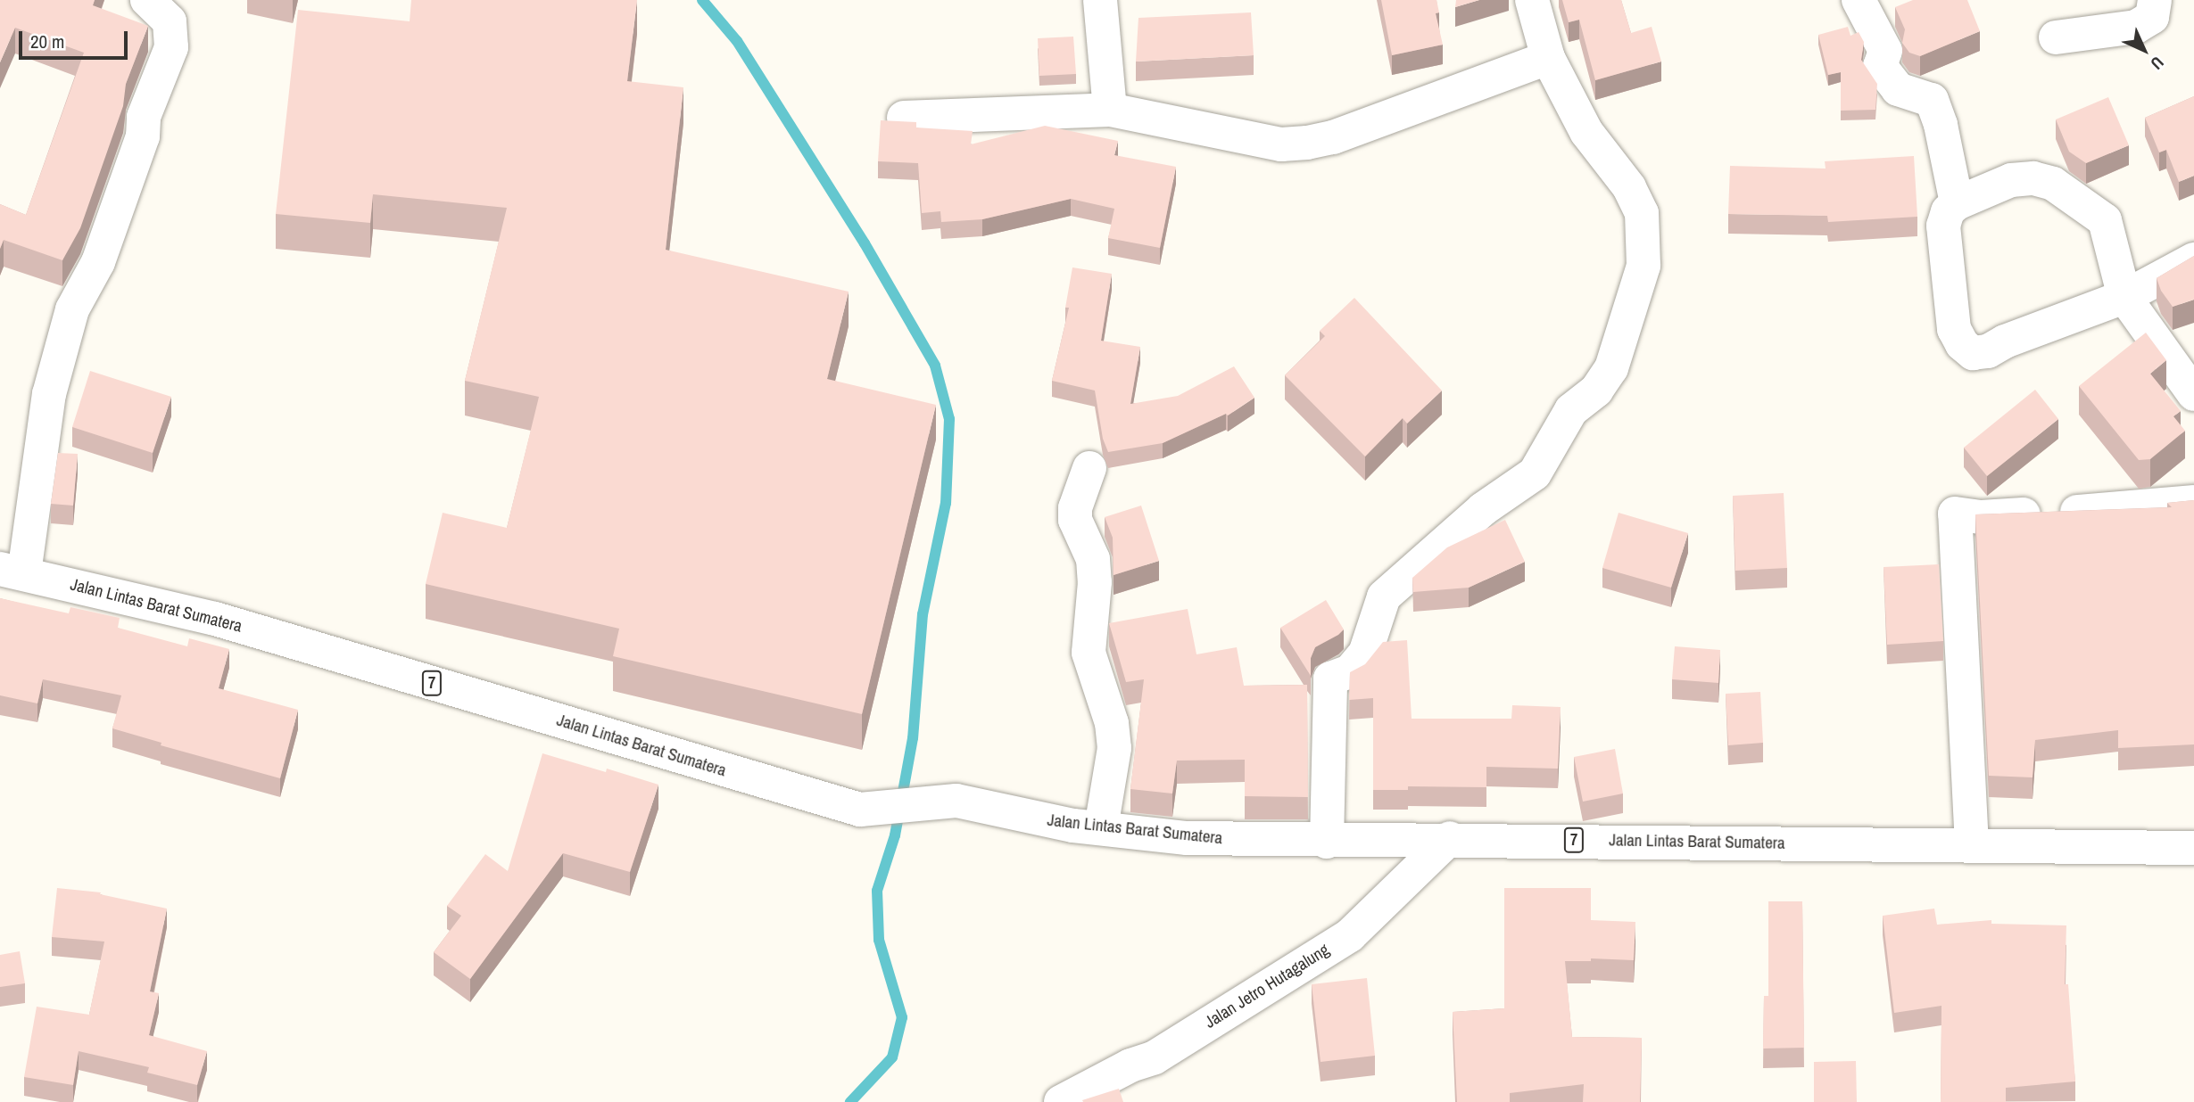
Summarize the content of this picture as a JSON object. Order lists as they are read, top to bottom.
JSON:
{
  "streets": {
    "main road": ["Jalan Lintas Barat Sumatera", "7", "Jalan Jetro Hutagalung"]
  },
  "crossings": [
    ["Jalan Lintas Barat Sumatera", "Jalan Jetro Hutagalung"]
  ],
  "scale_bar": "20 m",
  "north": "bottom right"
}
